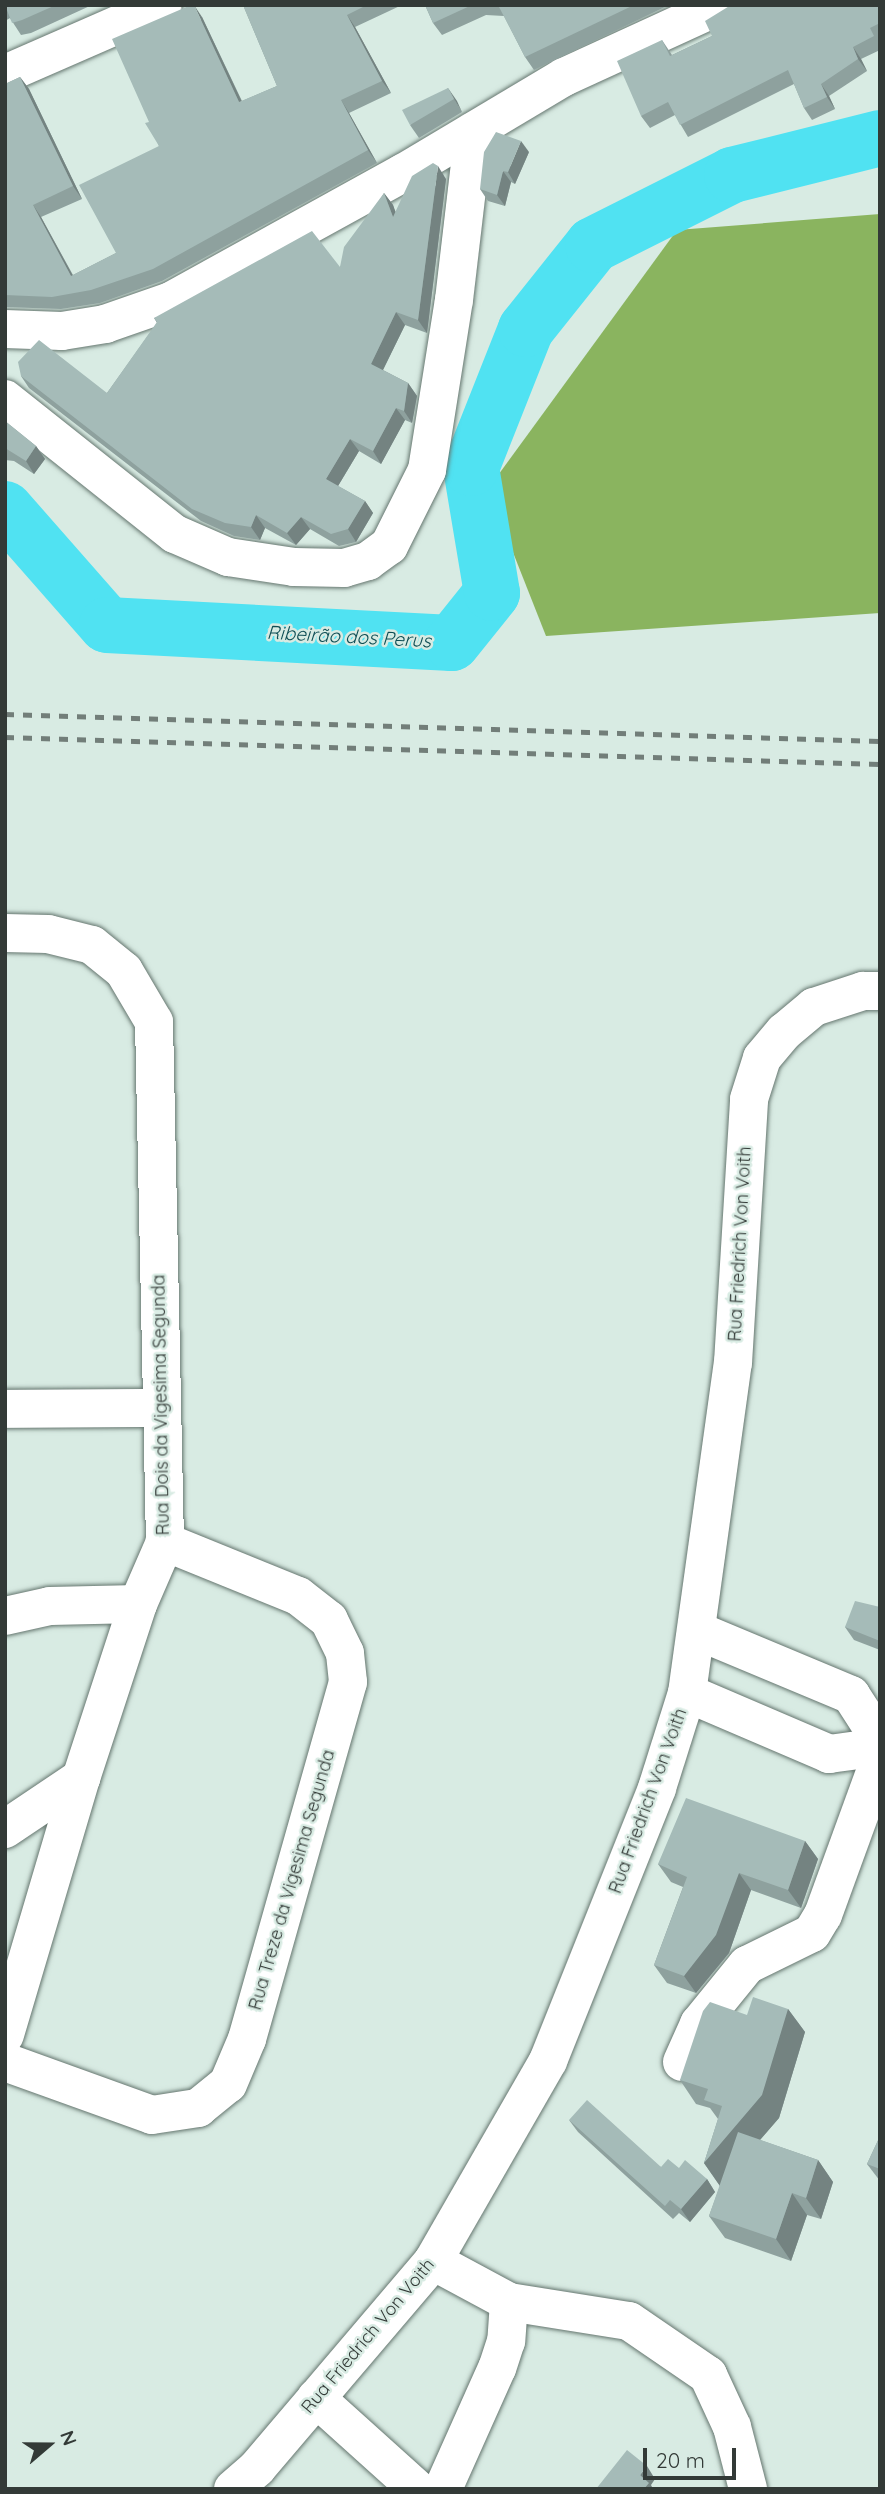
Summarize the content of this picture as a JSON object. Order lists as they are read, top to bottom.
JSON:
{
  "streets": {
    "street": ["Rua Friedrich Von Voith", "Rua Dois da Vigesima Segunda", "Rua Treze da Vigesima Segunda"]
  },
  "crossings": [
    ["Rua Dois da Vigesima Segunda", "Rua Treze da Vigesima Segunda"]
  ],
  "water": ["Ribeirão dos Perus"],
  "scale_bar": "20 m",
  "north": "right"
}
